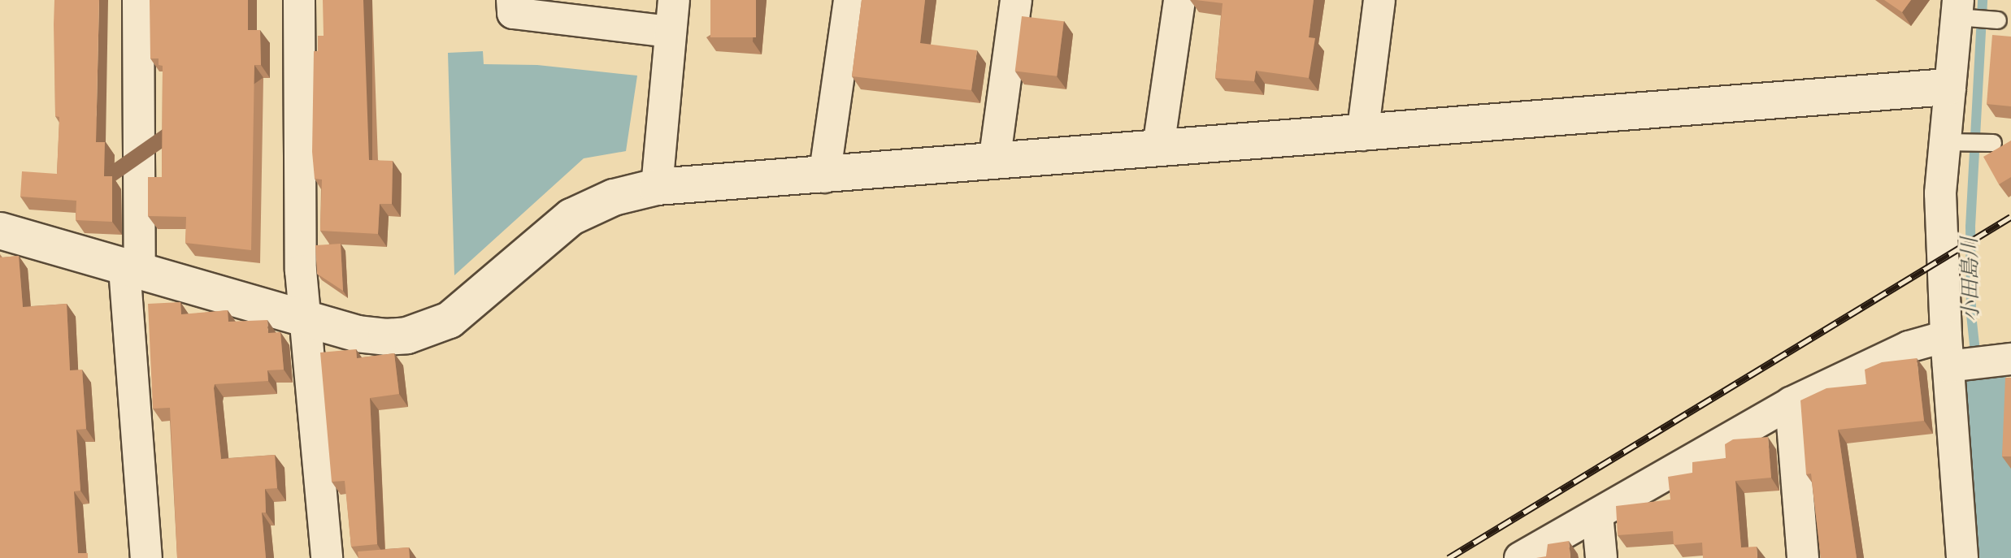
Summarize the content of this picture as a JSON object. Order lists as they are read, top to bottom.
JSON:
{
  "water": ["小田島川"]
}
